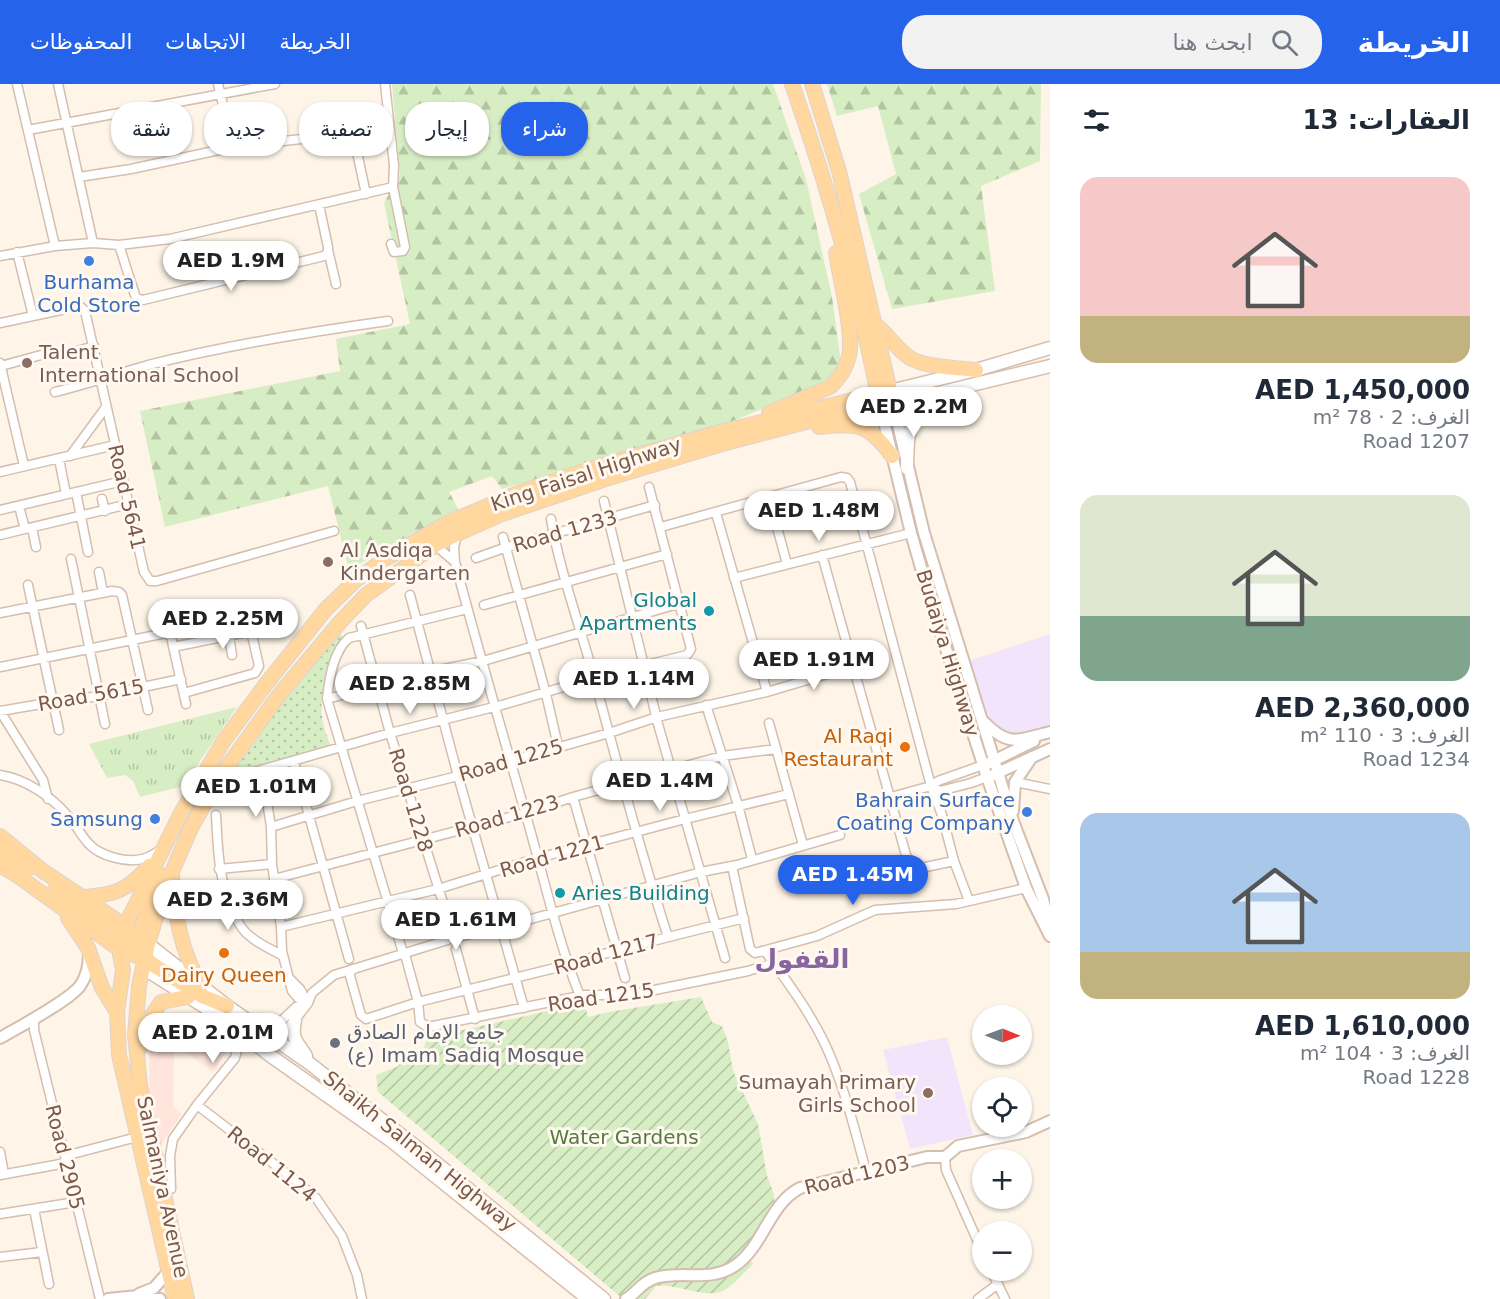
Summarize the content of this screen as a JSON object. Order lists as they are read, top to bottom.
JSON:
{
  "streets": {
    "main road": [
      "King Faisal Highway",
      "Budaiya Highway",
      "Shaikh Salman Highway",
      "Salmaniya Avenue"
    ],
    "street": [
      "Road 5641",
      "Road 1233",
      "Road 5615",
      "Road 1225",
      "Road 1228",
      "Road 1223",
      "Road 1221",
      "Road 1217",
      "Road 1215",
      "Road 2905",
      "Road 1124",
      "Road 1203"
    ]
  },
  "crossings": [
    ["King Faisal Highway", "Budaiya Highway"],
    ["King Faisal Highway", "Shaikh Salman Highway"],
    ["King Faisal Highway", "Salmaniya Avenue"],
    ["Road 1225", "Road 1228"],
    ["Road 1228", "Road 1223"],
    ["Road 1228", "Road 1221"],
    ["Road 1217", "Road 1215"],
    ["Shaikh Salman Highway", "Salmaniya Avenue"]
  ],
  "districts": ["القفول"],
  "parks": ["Water Gardens"],
  "places": [
    "Burhama Cold Store",
    "Talent International School",
    "Al Asdiqa Kindergarten",
    "Global Apartments",
    "Al Raqi Restaurant",
    "Bahrain Surface Coating Company",
    "Samsung",
    "Aries Building",
    "Dairy Queen",
    "جامع الإمام الصادق (ع) Imam Sadiq Mosque",
    "Sumayah Primary Girls School"
  ],
  "north": "right",
  "page": {
    "header": "الخريطة",
    "search": "ابحث هنا",
    "nav": ["الخريطة", "الاتجاهات", "المحفوظات"],
    "heading": "العقارات: 13",
    "chip": [
      "شراء",
      "إيجار",
      "تصفية",
      "جديد",
      "شقة"
    ],
    "list": [
      {
        "name": "AED 1,450,000",
        "note": "الغرف: 2 · 78 m² · Road 1207"
      },
      {
        "name": "AED 2,360,000",
        "note": "الغرف: 3 · 110 m² · Road 1234"
      },
      {
        "name": "AED 1,610,000",
        "note": "الغرف: 3 · 104 m² · Road 1228"
      }
    ],
    "price": [
      "AED 1.9M",
      "AED 2.2M",
      "AED 1.48M",
      "AED 2.25M",
      "AED 1.91M",
      "AED 1.14M",
      "AED 2.85M",
      "AED 1.4M",
      "AED 1.01M",
      "AED 1.45M",
      "AED 2.36M",
      "AED 1.61M",
      "AED 2.01M"
    ],
    "map_buttons": ["+", "−"]
  }
}
